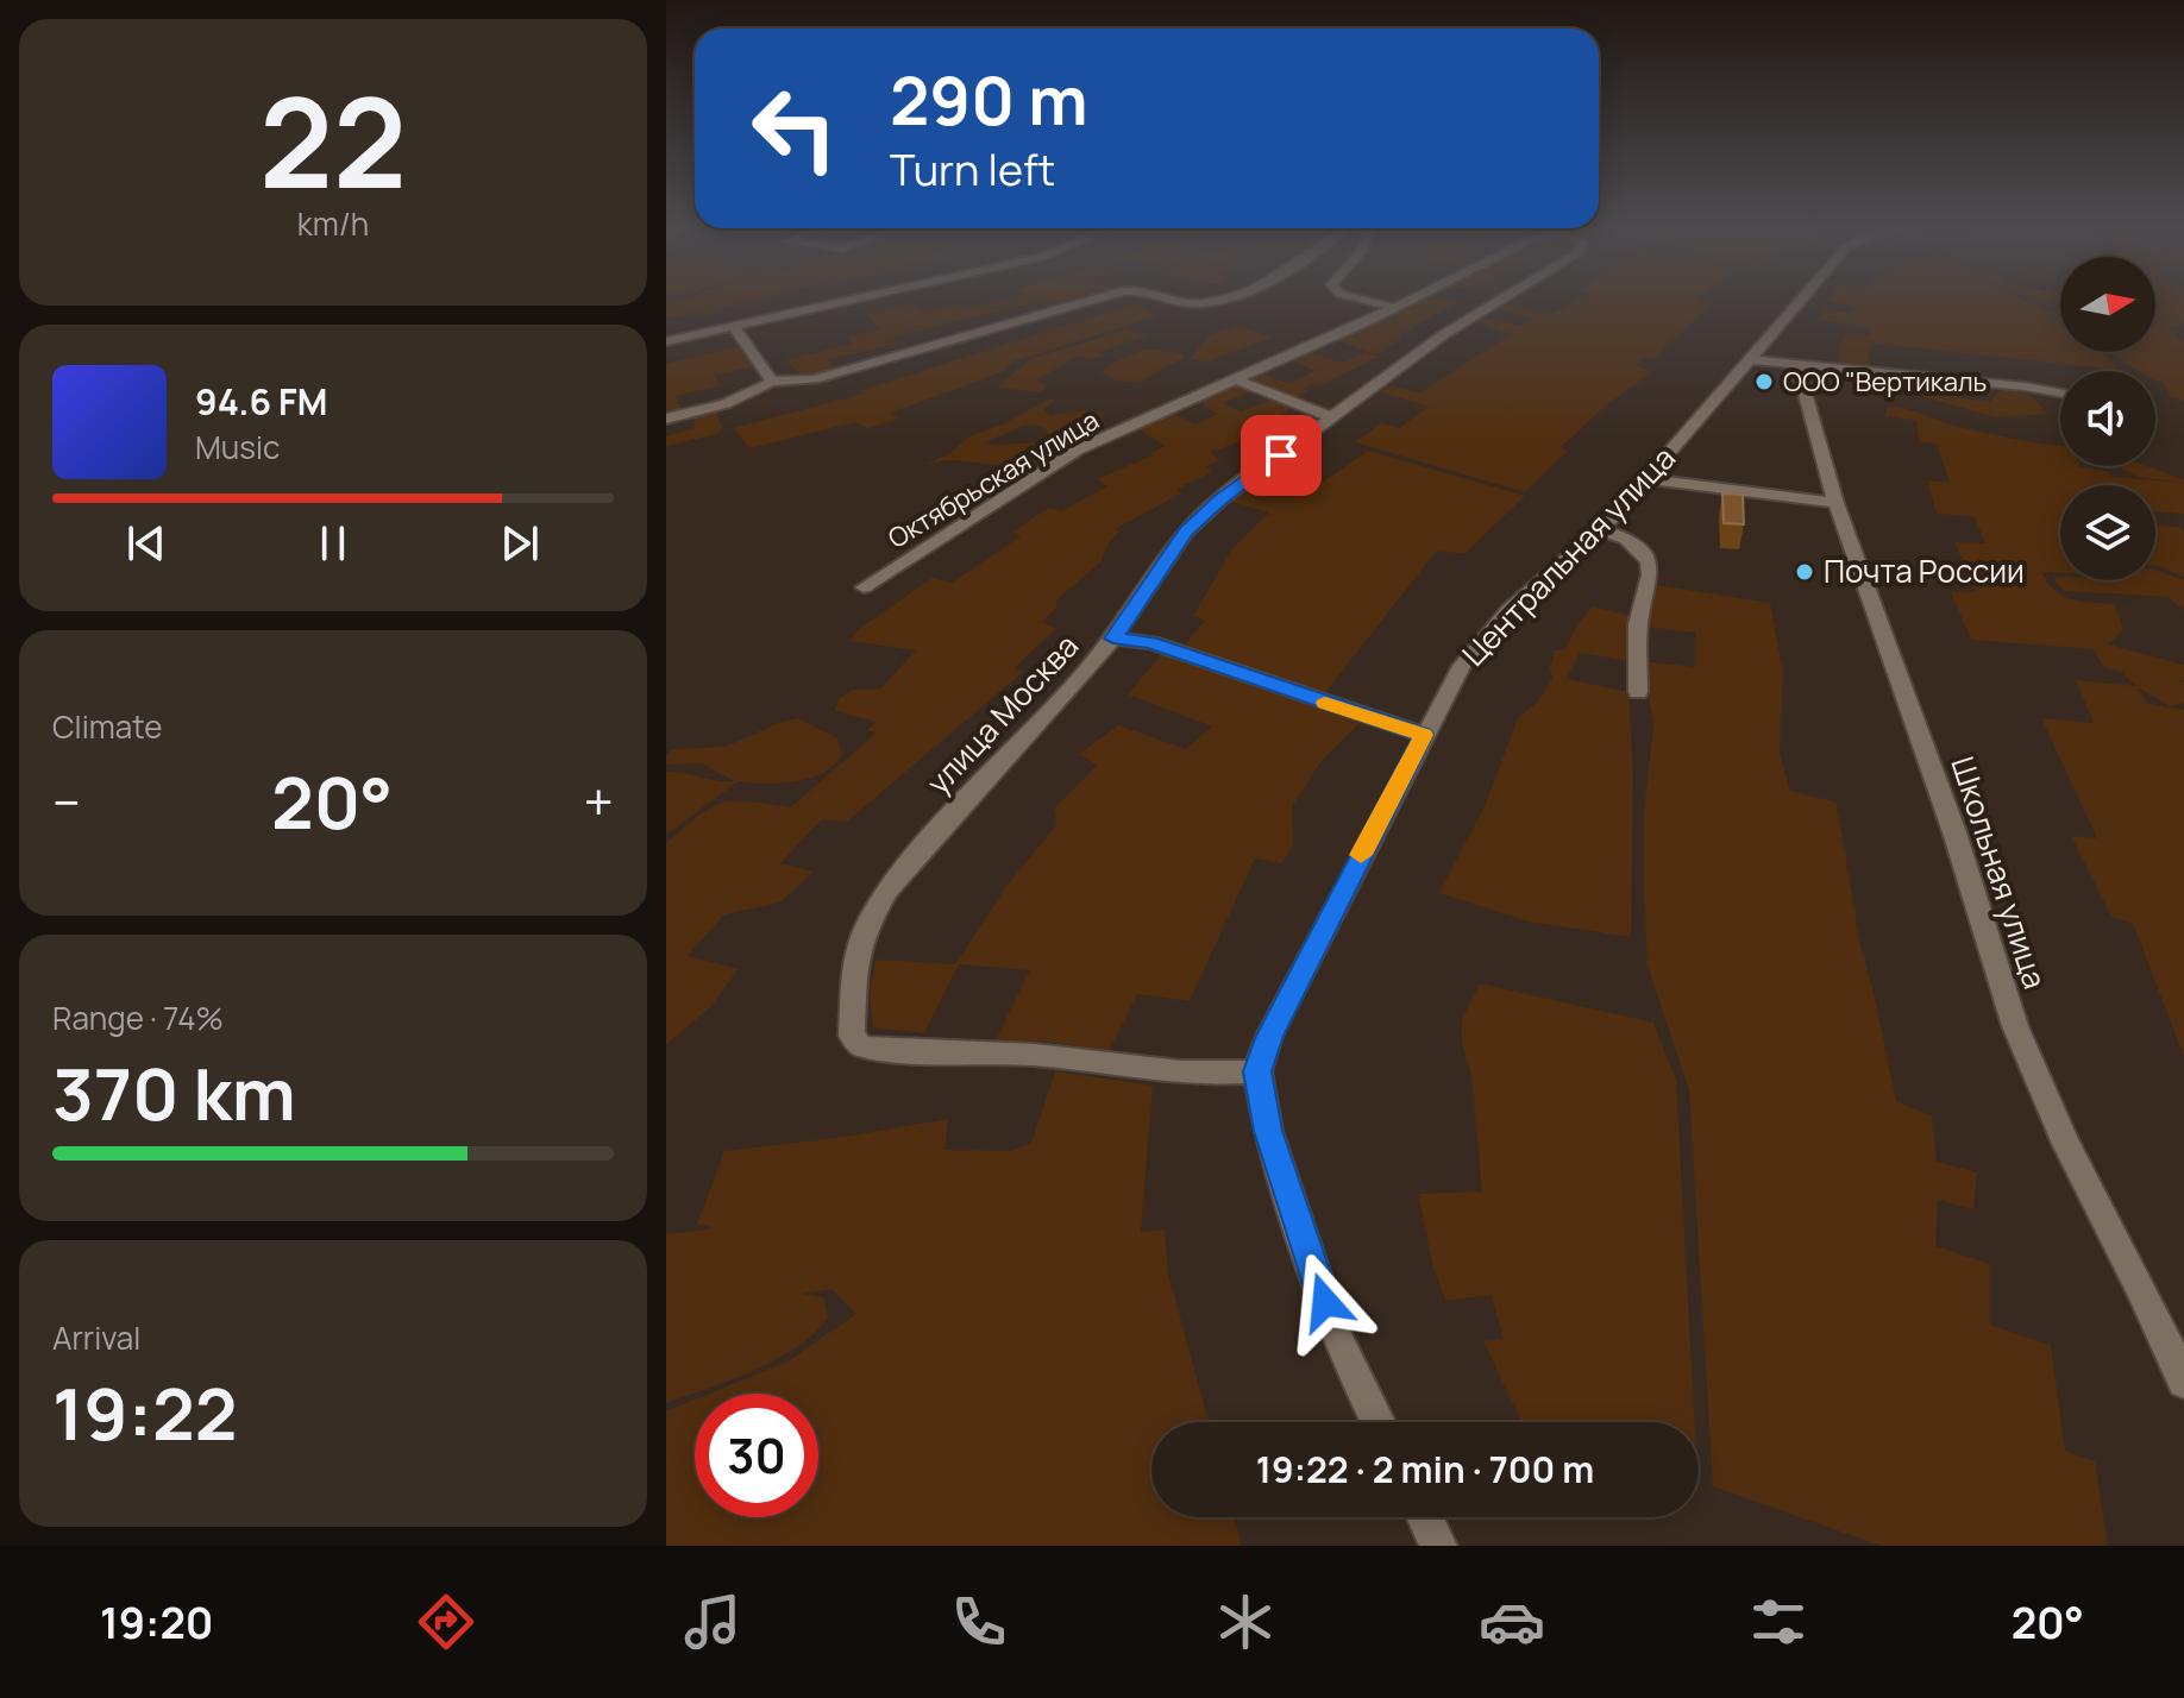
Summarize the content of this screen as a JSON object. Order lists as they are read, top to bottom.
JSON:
{
  "streets": {
    "street": [
      "Октябрьская улица",
      "Центральная улица",
      "улица Москва",
      "Школьная улица"
    ]
  },
  "crossings": [
    ["Центральная улица", "улица Москва"]
  ],
  "places": ["ООО \"Вертикаль", "Почта России"],
  "north": "right",
  "page": {
    "tile": [
      ["22", "km/h"],
      "Climate",
      ["Range · 74%", "370 km"],
      ["Arrival", "19:22"]
    ],
    "turn": ["290 m", "Turn left"],
    "song": ["94.6 FM", "Music"],
    "heat": ["−", "20°", "+"],
    "limit": "30",
    "trip": "19:22 · 2 min · 700 m",
    "tabs": ["19:20", "20°"]
  }
}
